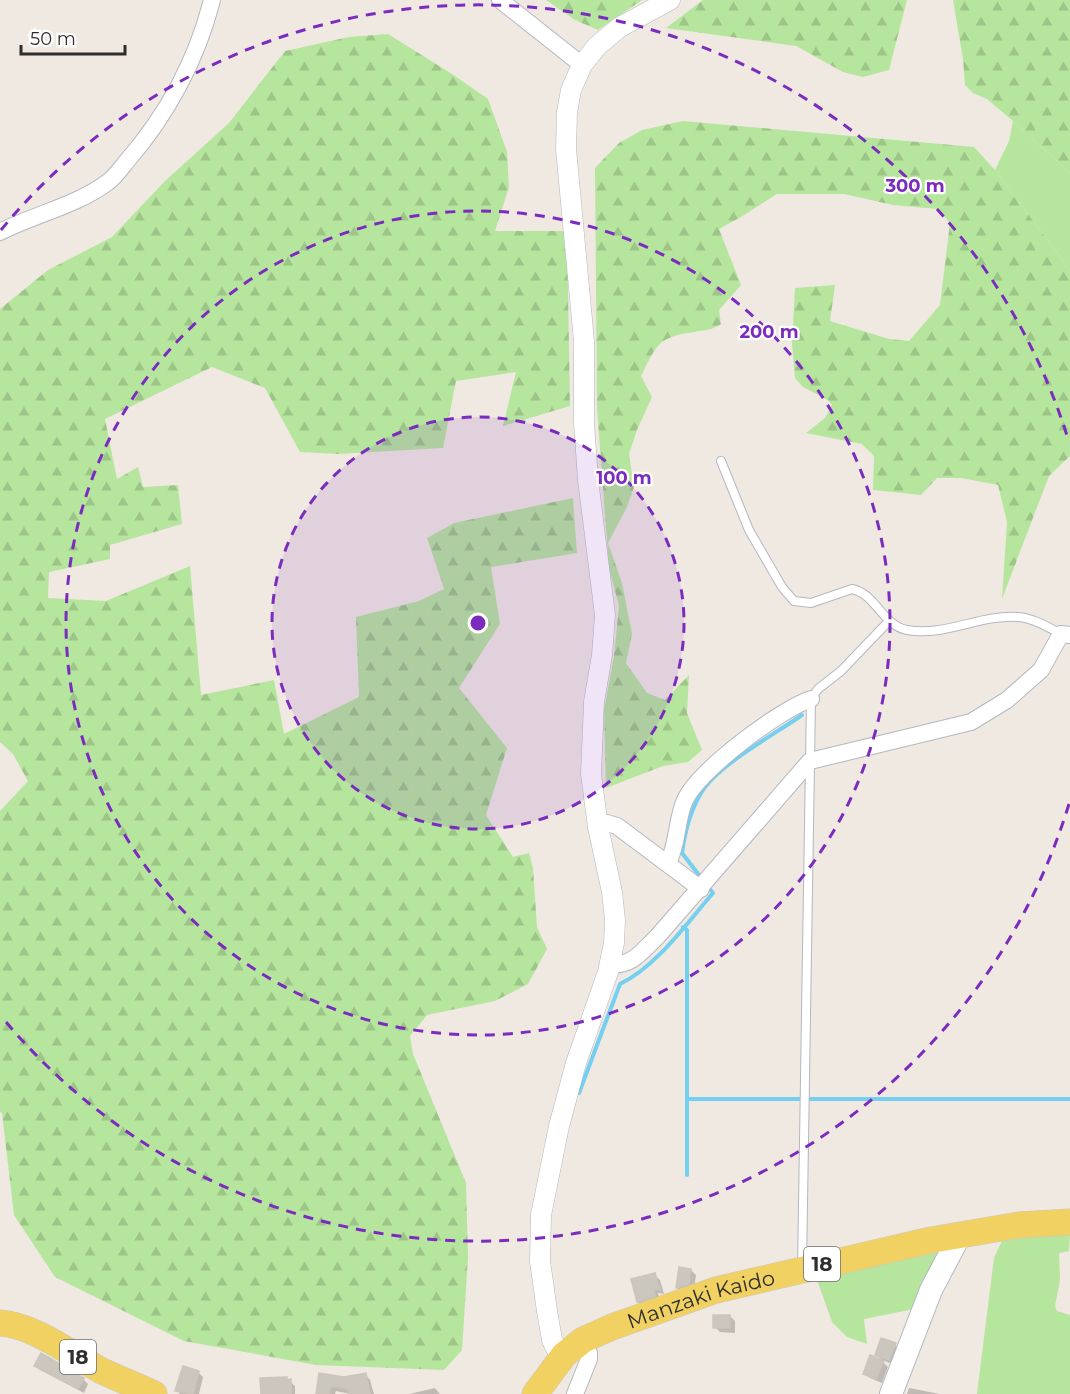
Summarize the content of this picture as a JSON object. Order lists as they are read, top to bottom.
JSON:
{
  "streets": {
    "main road": ["18", "Manzaki Kaido"]
  },
  "scale_bar": "50 m",
  "rings": ["300 m", "200 m", "100 m"]
}
